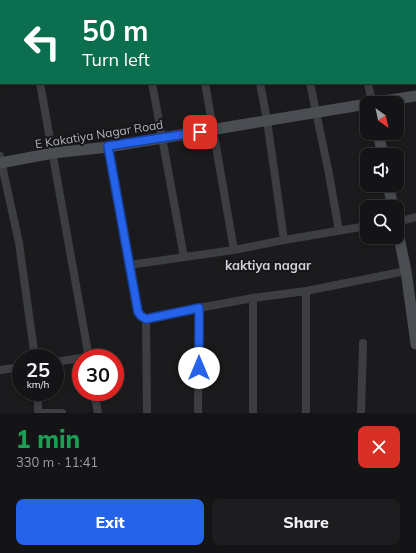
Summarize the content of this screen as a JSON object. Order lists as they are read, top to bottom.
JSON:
{
  "streets": {
    "street": ["E Kakatiya Nagar Road"]
  },
  "districts": ["kaktiya nagar"],
  "north": "bottom right",
  "page": {
    "turn": ["50 m", "Turn left"],
    "speed": "25 km/h",
    "limit": "30",
    "heading": ["1 min", "330 m · 11:41"],
    "buttons": ["Exit", "Share"]
  }
}
